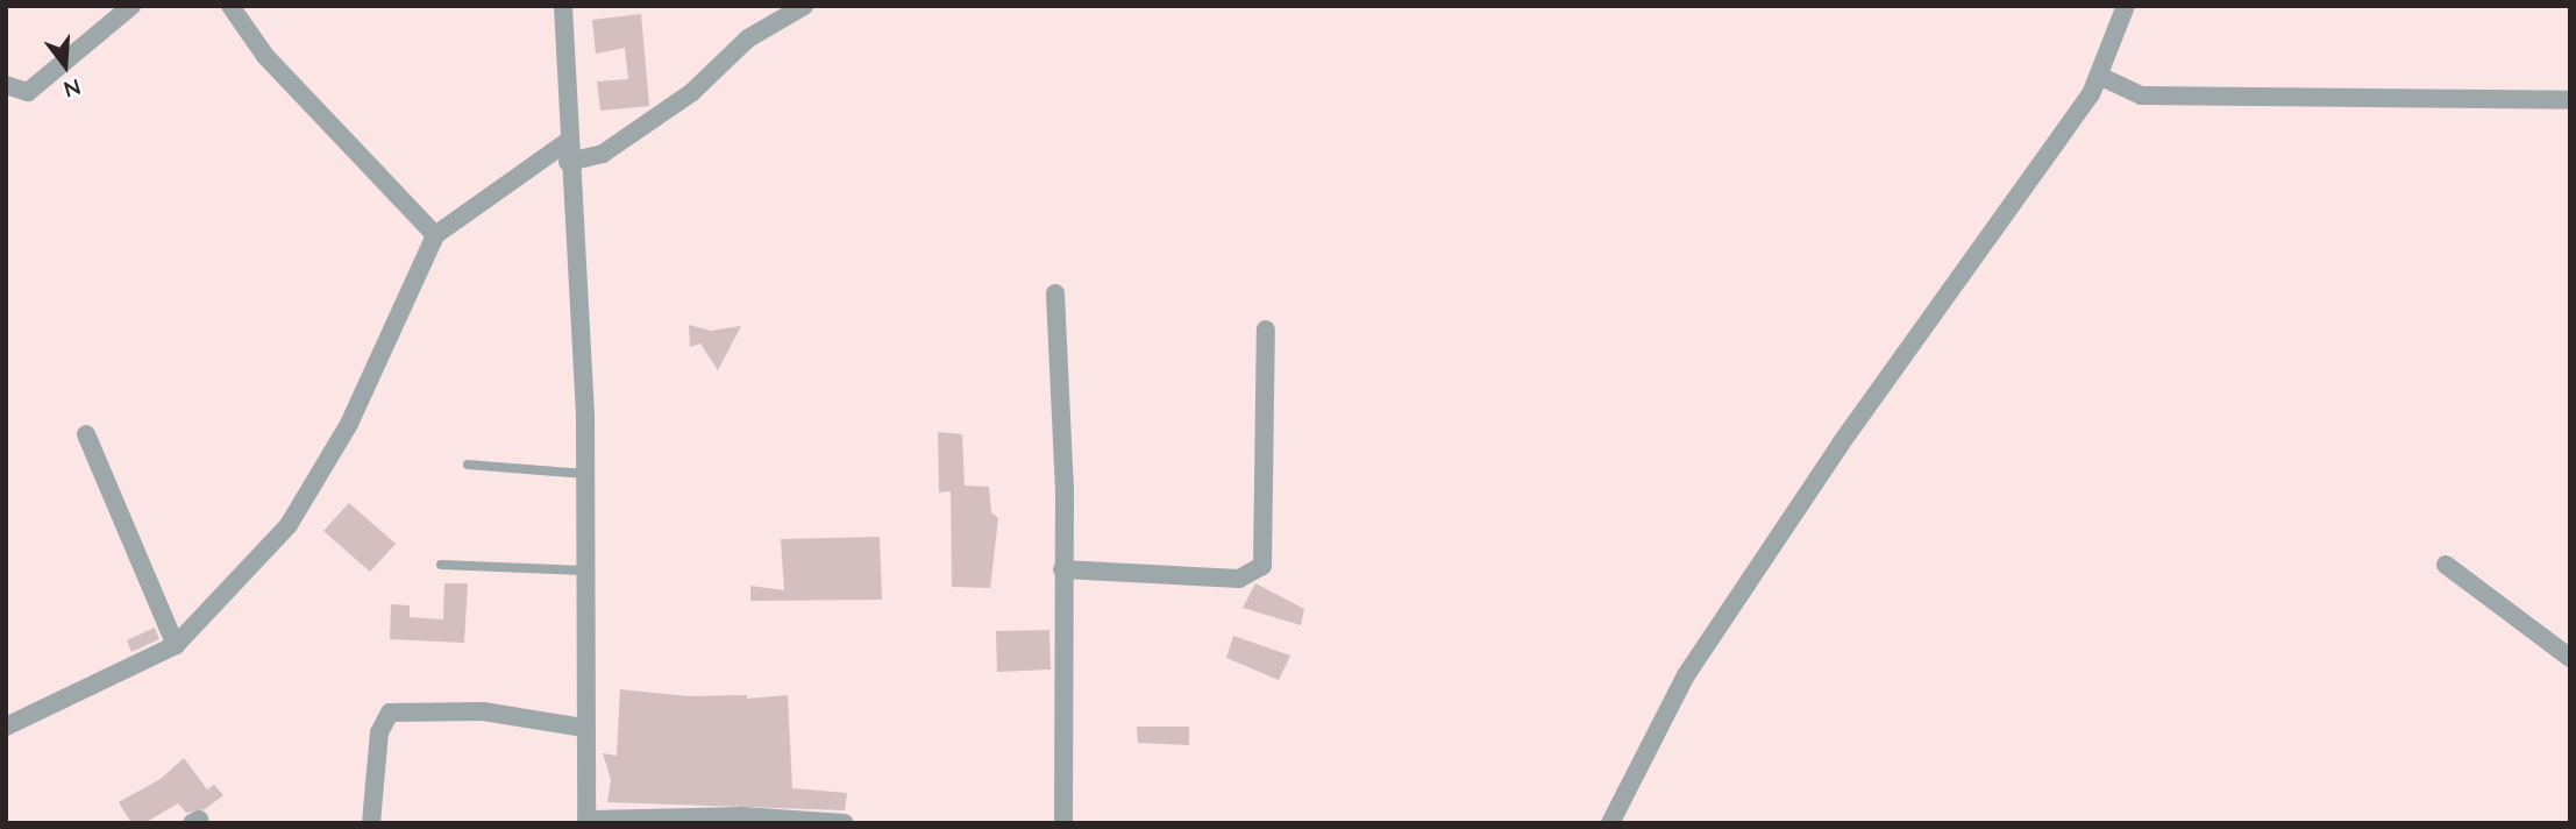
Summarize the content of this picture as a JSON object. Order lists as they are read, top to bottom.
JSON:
{
  "north": "bottom"
}
